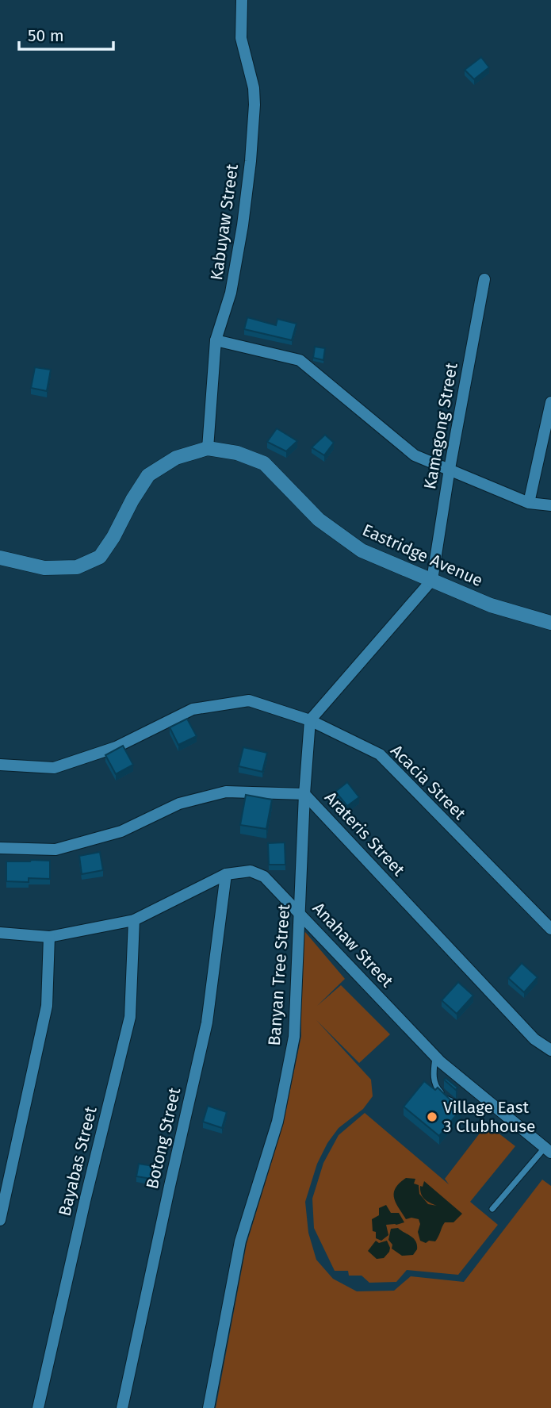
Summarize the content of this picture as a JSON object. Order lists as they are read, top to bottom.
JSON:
{
  "streets": {
    "street": [
      "Kabuyaw Street",
      "Kamagong Street",
      "Eastridge Avenue",
      "Acacia Street",
      "Arateris Street",
      "Anahaw Street",
      "Banyan Tree Street",
      "Botong Street",
      "Bayabas Street"
    ]
  },
  "crossings": [
    ["Kabuyaw Street", "Eastridge Avenue"],
    ["Kamagong Street", "Eastridge Avenue"],
    ["Acacia Street", "Banyan Tree Street"],
    ["Arateris Street", "Banyan Tree Street"],
    ["Anahaw Street", "Banyan Tree Street"],
    ["Anahaw Street", "Botong Street"],
    ["Anahaw Street", "Bayabas Street"]
  ],
  "places": ["Village East 3 Clubhouse"],
  "scale_bar": "50 m"
}
